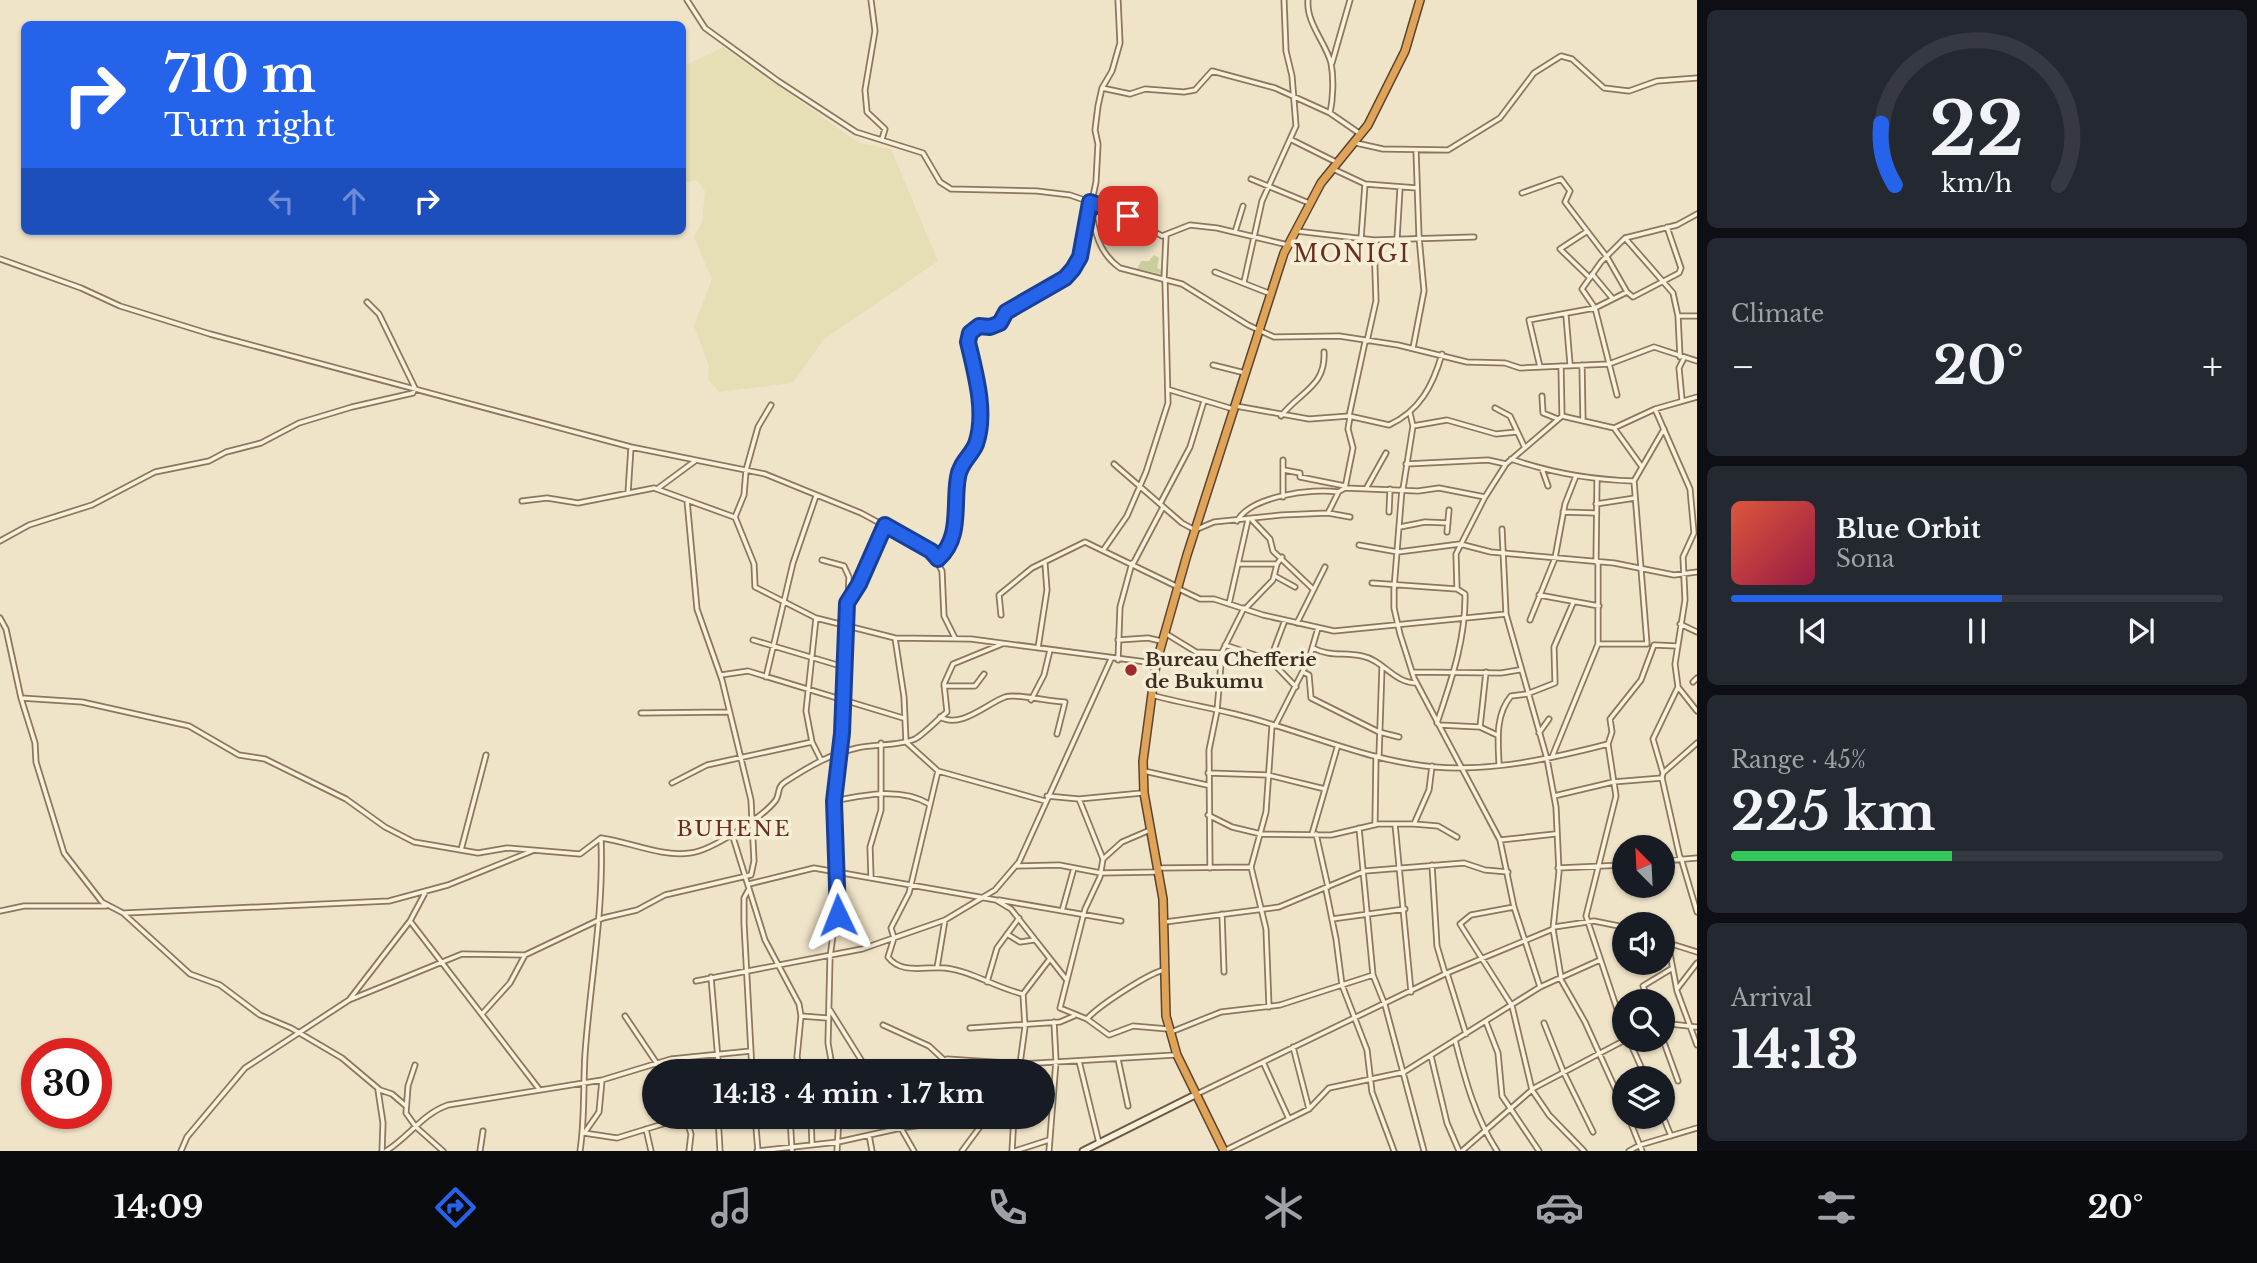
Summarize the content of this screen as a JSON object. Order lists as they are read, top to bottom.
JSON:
{
  "districts": ["MONIGI", "BUHENE"],
  "places": ["Bureau Chefferie de Bukumu"],
  "north": "top left",
  "page": {
    "turn": ["710 m", "Turn right"],
    "tile": [
      "Climate",
      ["Range · 45%", "225 km"],
      ["Arrival", "14:13"]
    ],
    "heat": ["−", "20°", "+"],
    "song": ["Blue Orbit", "Sona"],
    "limit": "30",
    "trip": "14:13 · 4 min · 1.7 km",
    "tabs": ["14:09", "20°"],
    "gauge": ["22", "km/h"]
  }
}
